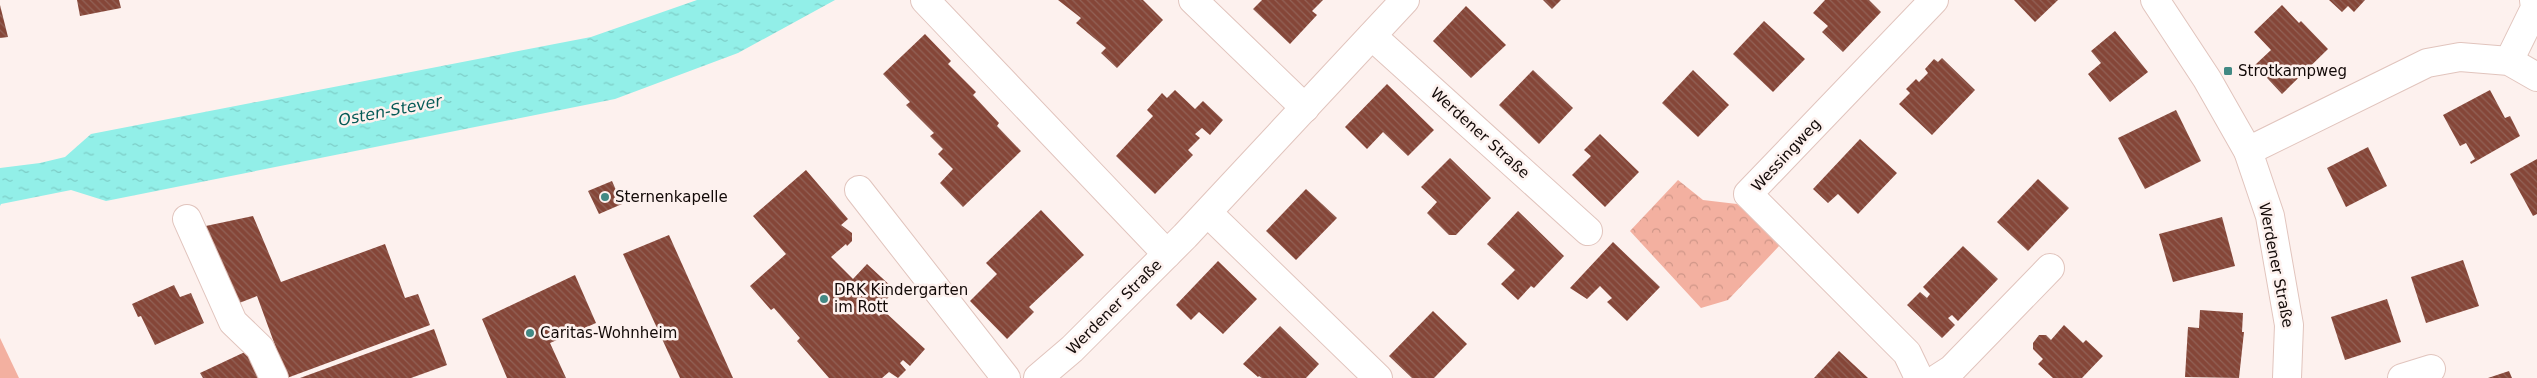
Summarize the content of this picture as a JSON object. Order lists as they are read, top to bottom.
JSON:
{
  "streets": {
    "street": ["Werdener Straße", "Wessingweg"]
  },
  "water": ["Osten-Stever"],
  "places": {
    "transit": ["Strotkampweg"],
    "other": ["Sternenkapelle", "DRK Kindergarten im Rott", "Caritas-Wohnheim"]
  }
}
